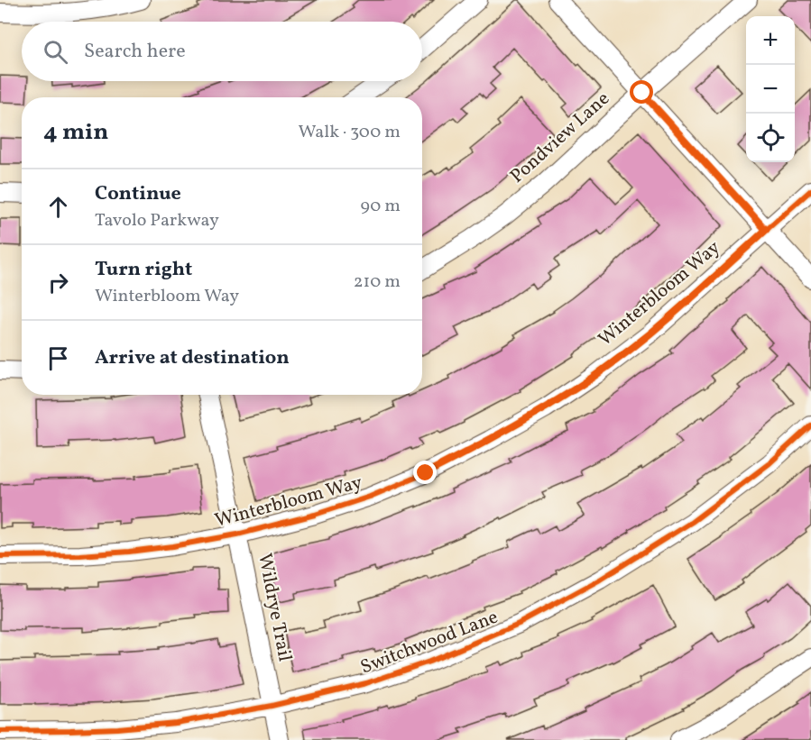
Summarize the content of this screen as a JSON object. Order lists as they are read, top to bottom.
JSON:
{
  "streets": {
    "street": [
      "Pondview Lane",
      "Winterbloom Way",
      "Wildrye Trail",
      "Switchwood Lane"
    ]
  },
  "crossings": [
    ["Winterbloom Way", "Wildrye Trail"],
    ["Wildrye Trail", "Switchwood Lane"]
  ],
  "page": {
    "map_buttons": ["+", "−"],
    "search": "Search here",
    "heading": ["4 min", "Walk · 300 m"],
    "list": [
      ["Continue", "Tavolo Parkway", "90 m"],
      ["Turn right", "Winterbloom Way", "210 m"],
      "Arrive at destination"
    ]
  }
}
